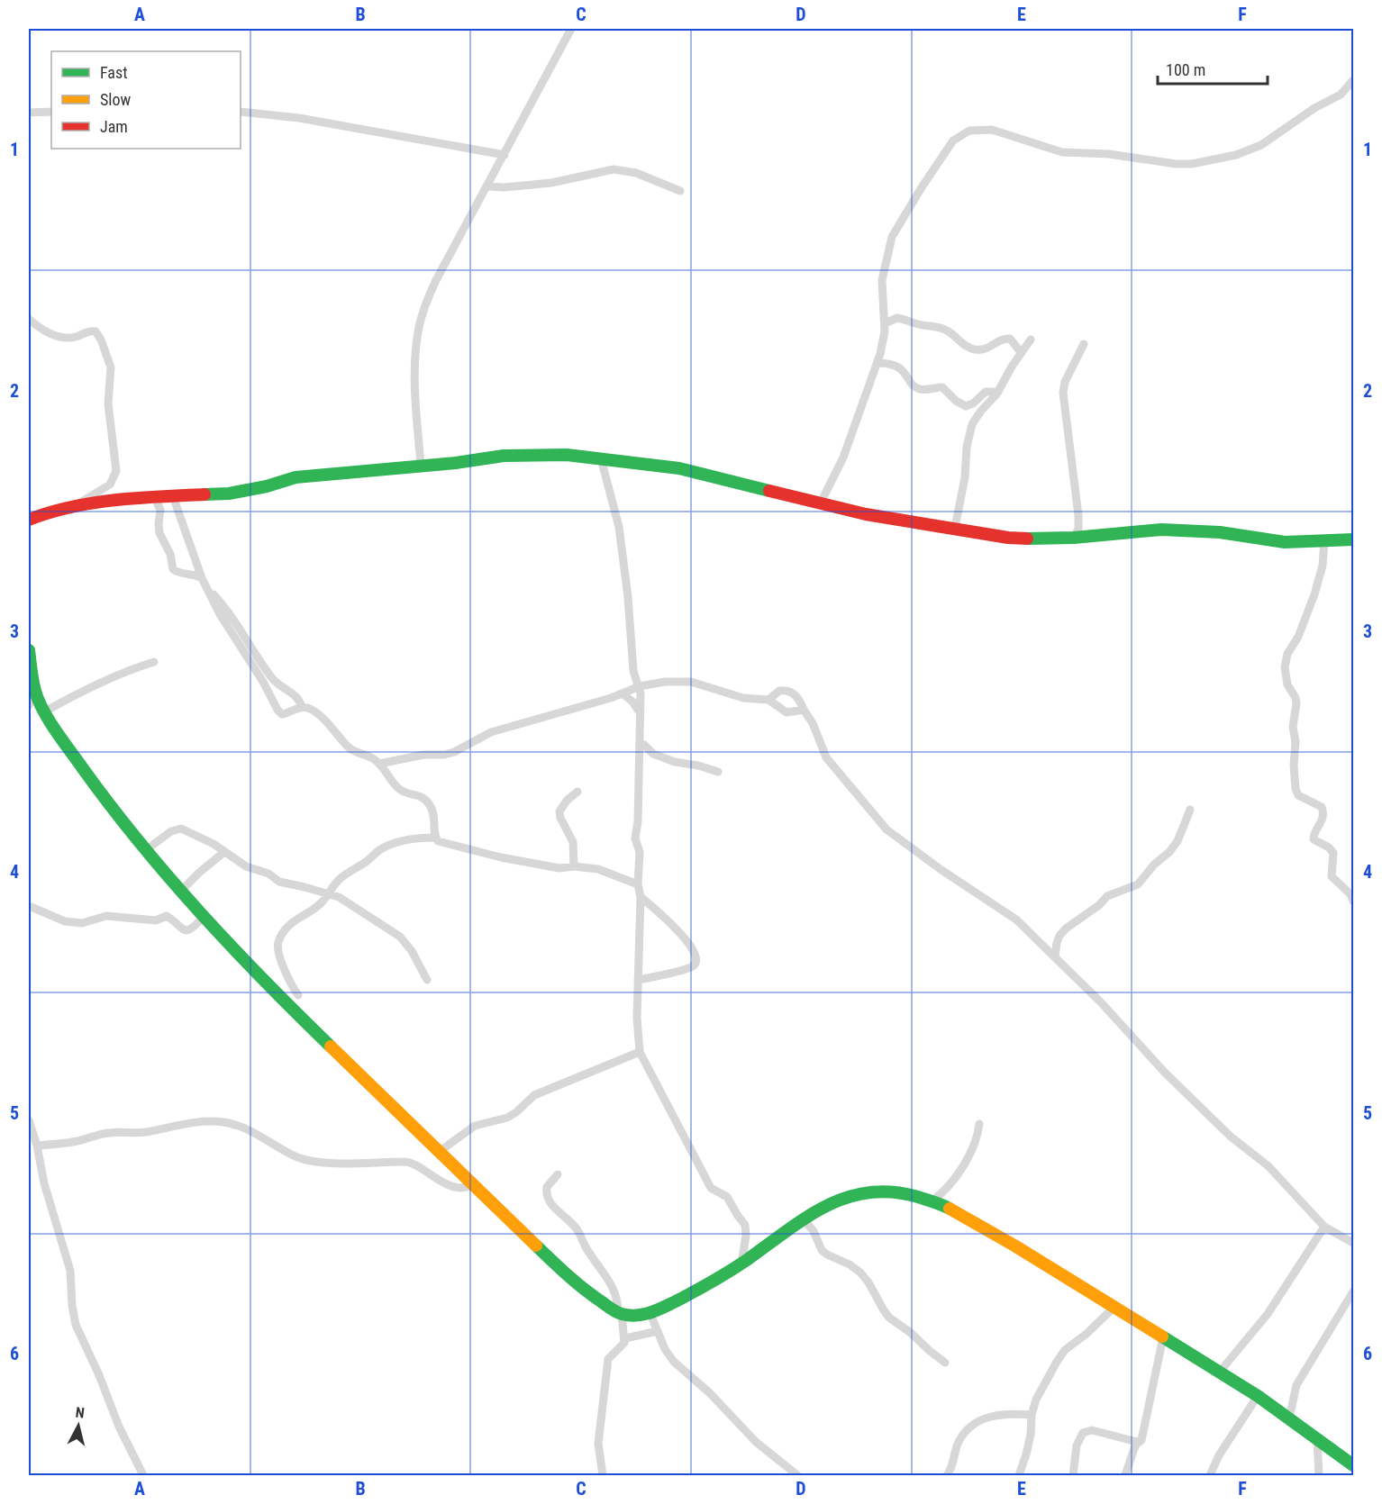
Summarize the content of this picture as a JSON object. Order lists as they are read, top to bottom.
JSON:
{
  "legend": ["Fast", "Slow", "Jam"],
  "scale_bar": "100 m",
  "north": "top",
  "grid": {
    "columns": [
      "A",
      "B",
      "C",
      "D",
      "E",
      "F"
    ],
    "rows": [
      "1",
      "2",
      "3",
      "4",
      "5",
      "6"
    ]
  }
}
